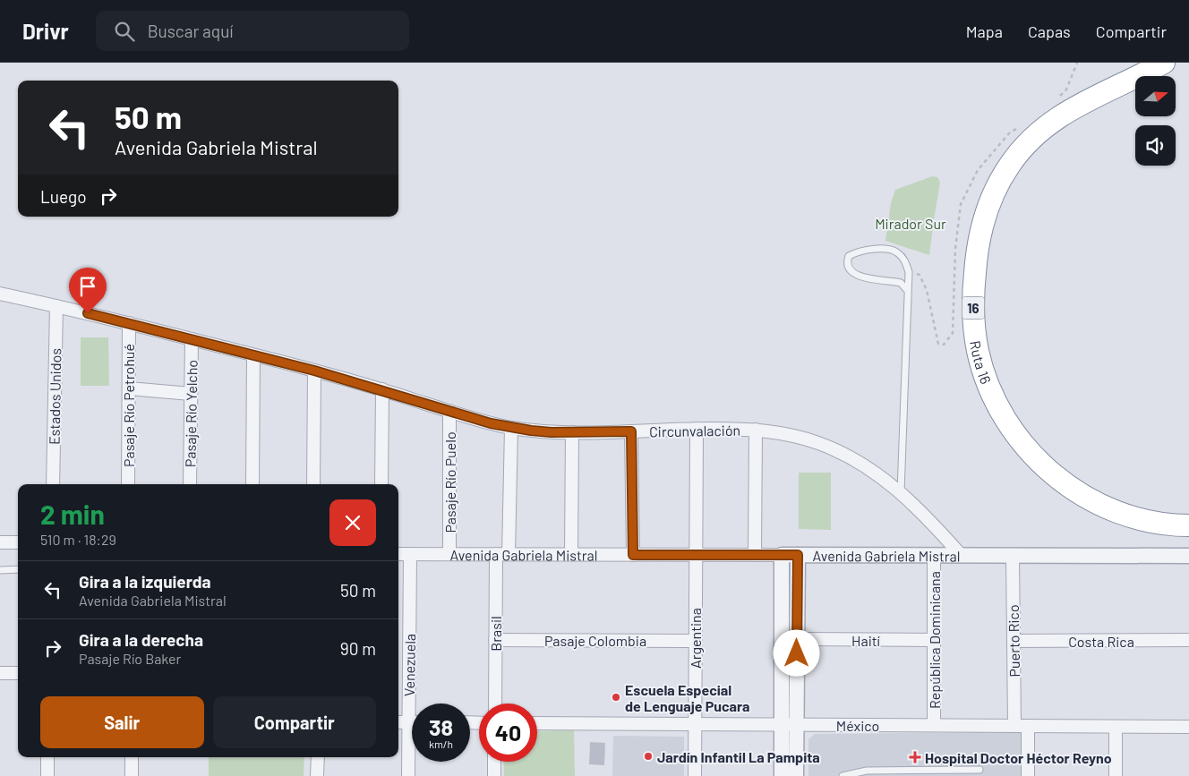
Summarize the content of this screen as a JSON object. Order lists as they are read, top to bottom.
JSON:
{
  "streets": {
    "highway": ["16", "Ruta 16"],
    "street": [
      "Estados Unidos",
      "Pasaje Río Petrohué",
      "Pasaje Río Yelcho",
      "Circunvalación",
      "Pasaje Río Puelo",
      "Avenida Gabriela Mistral",
      "Brasil",
      "Argentina",
      "Pasaje Colombia",
      "Haití",
      "República Dominicana",
      "Puerto Rico",
      "Costa Rica",
      "Venezuela",
      "México"
    ]
  },
  "crossings": [
    ["Estados Unidos", "Circunvalación"],
    ["Pasaje Río Petrohué", "Circunvalación"],
    ["Pasaje Río Yelcho", "Circunvalación"],
    ["Circunvalación", "Pasaje Río Puelo"],
    ["Circunvalación", "Avenida Gabriela Mistral"],
    ["Circunvalación", "Argentina"],
    ["Pasaje Río Puelo", "Avenida Gabriela Mistral"],
    ["Avenida Gabriela Mistral", "Brasil"],
    ["Avenida Gabriela Mistral", "Argentina"],
    ["Avenida Gabriela Mistral", "República Dominicana"],
    ["Avenida Gabriela Mistral", "Puerto Rico"],
    ["Avenida Gabriela Mistral", "Venezuela"],
    ["Brasil", "Pasaje Colombia"],
    ["Argentina", "Pasaje Colombia"],
    ["Argentina", "México"],
    ["Haití", "República Dominicana"],
    ["República Dominicana", "México"],
    ["Puerto Rico", "Costa Rica"],
    ["Puerto Rico", "México"]
  ],
  "parks": ["Mirador Sur"],
  "places": {
    "other": ["Escuela Especial de Lenguaje Pucara", "Jardín Infantil La Pampita"],
    "health": ["Hospital Doctor Héctor Reyno"]
  },
  "north": "right",
  "page": {
    "header": "Drivr",
    "search": "Buscar aquí",
    "nav": ["Mapa", "Capas", "Compartir"],
    "turn": ["50 m", "Avenida Gabriela Mistral"],
    "then": "Luego",
    "heading": ["2 min", "510 m · 18:29"],
    "list": [
      {
        "name": "Gira a la izquierda",
        "note": "Avenida Gabriela Mistral",
        "value": "50 m"
      },
      {
        "name": "Gira a la derecha",
        "note": "Pasaje Río Baker",
        "value": "90 m"
      }
    ],
    "buttons": ["Salir", "Compartir"],
    "speed": "38 km/h",
    "limit": "40"
  }
}
